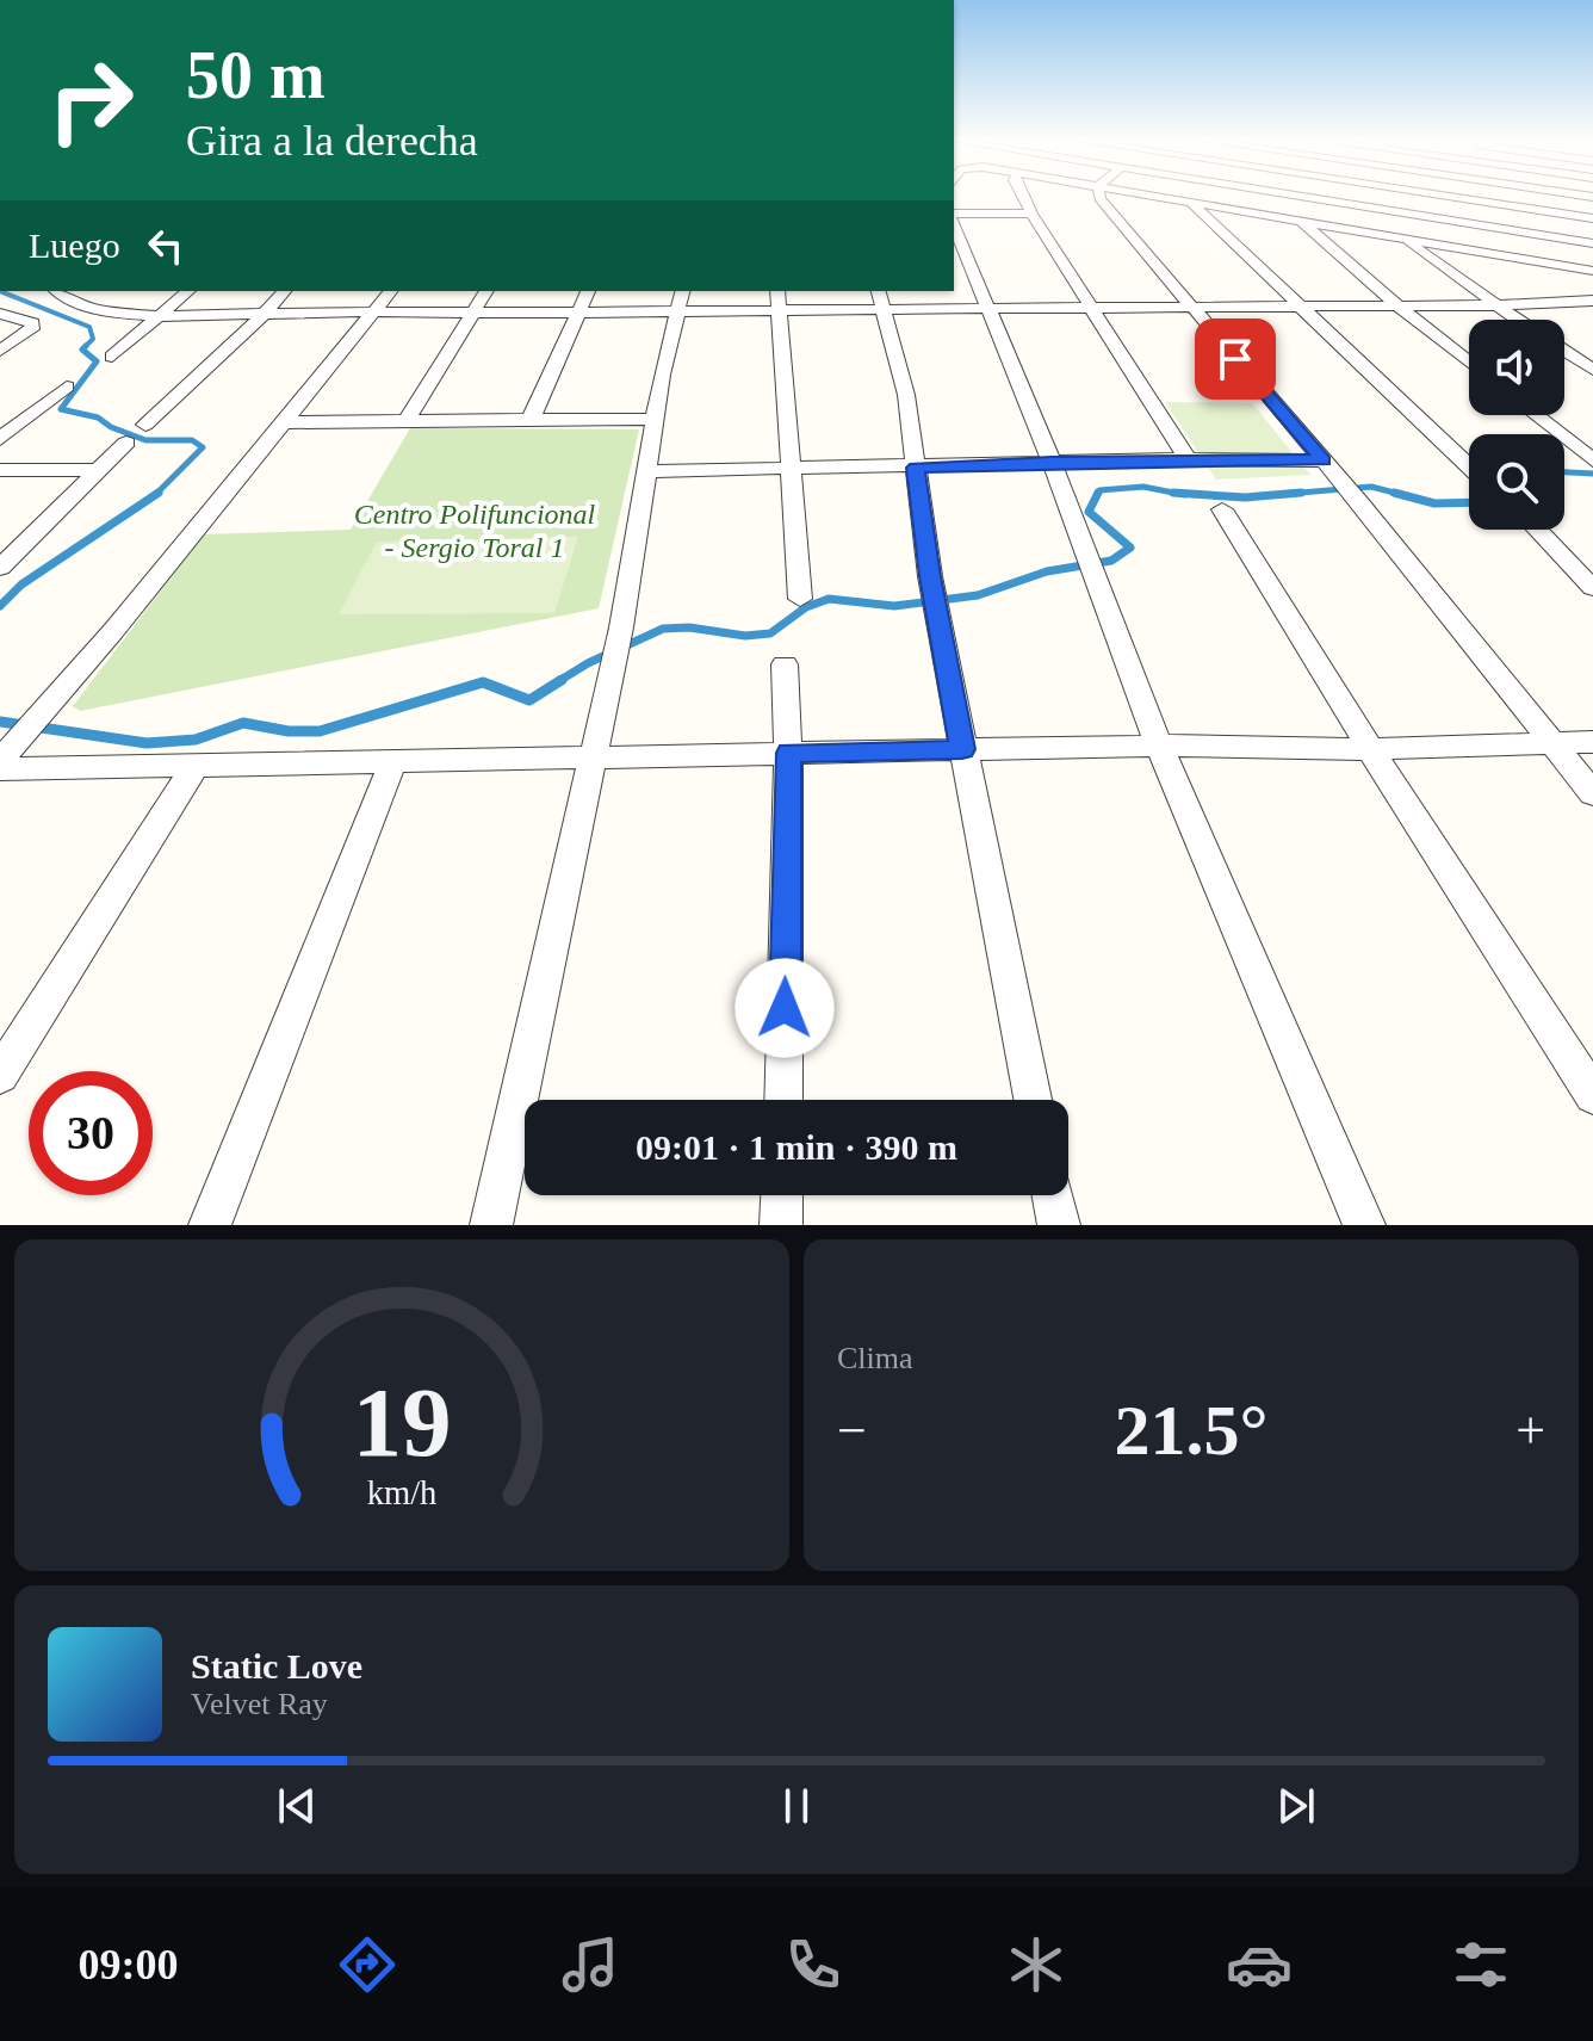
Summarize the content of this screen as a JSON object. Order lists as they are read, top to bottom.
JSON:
{
  "parks": ["Centro Polifuncional - Sergio Toral 1"],
  "page": {
    "turn": ["50 m", "Gira a la derecha"],
    "then": "Luego",
    "limit": "30",
    "trip": "09:01 · 1 min · 390 m",
    "tile": "Clima",
    "heat": ["−", "21.5°", "+"],
    "song": ["Static Love", "Velvet Ray"],
    "tabs": "09:00",
    "gauge": ["19", "km/h"]
  }
}
